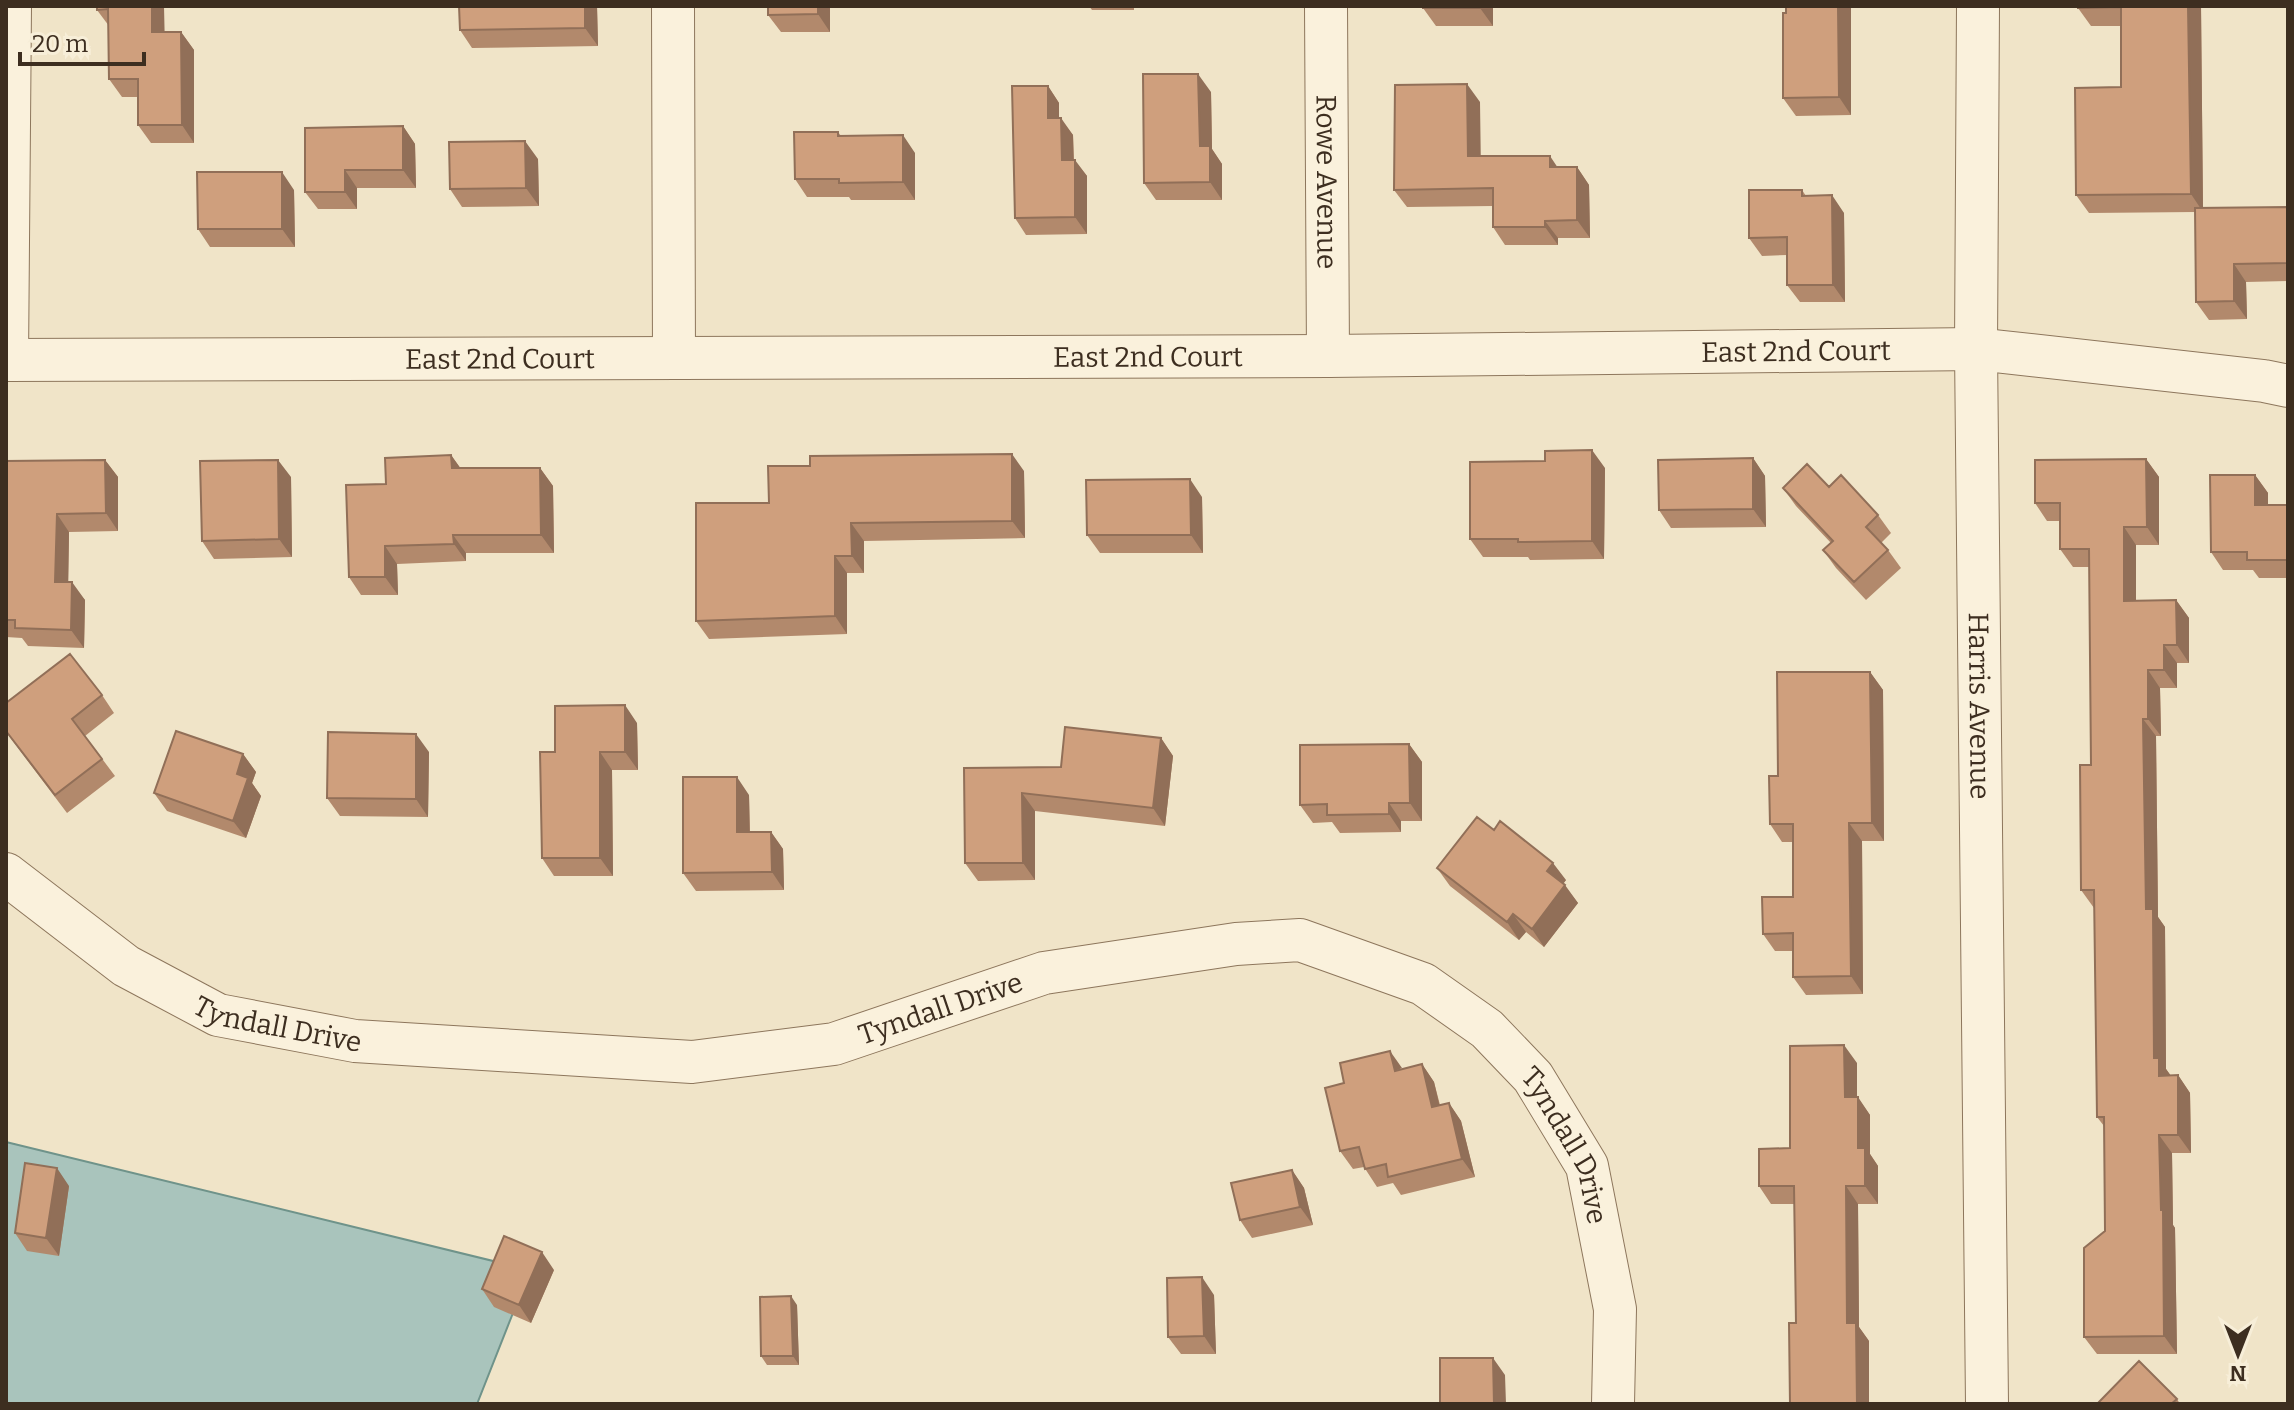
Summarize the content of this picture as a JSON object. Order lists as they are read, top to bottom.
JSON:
{
  "streets": {
    "street": [
      "Rowe Avenue",
      "East 2nd Court",
      "Harris Avenue",
      "Tyndall Drive"
    ]
  },
  "crossings": [
    ["Rowe Avenue", "East 2nd Court"],
    ["East 2nd Court", "Harris Avenue"]
  ],
  "scale_bar": "20 m",
  "north": "bottom"
}
